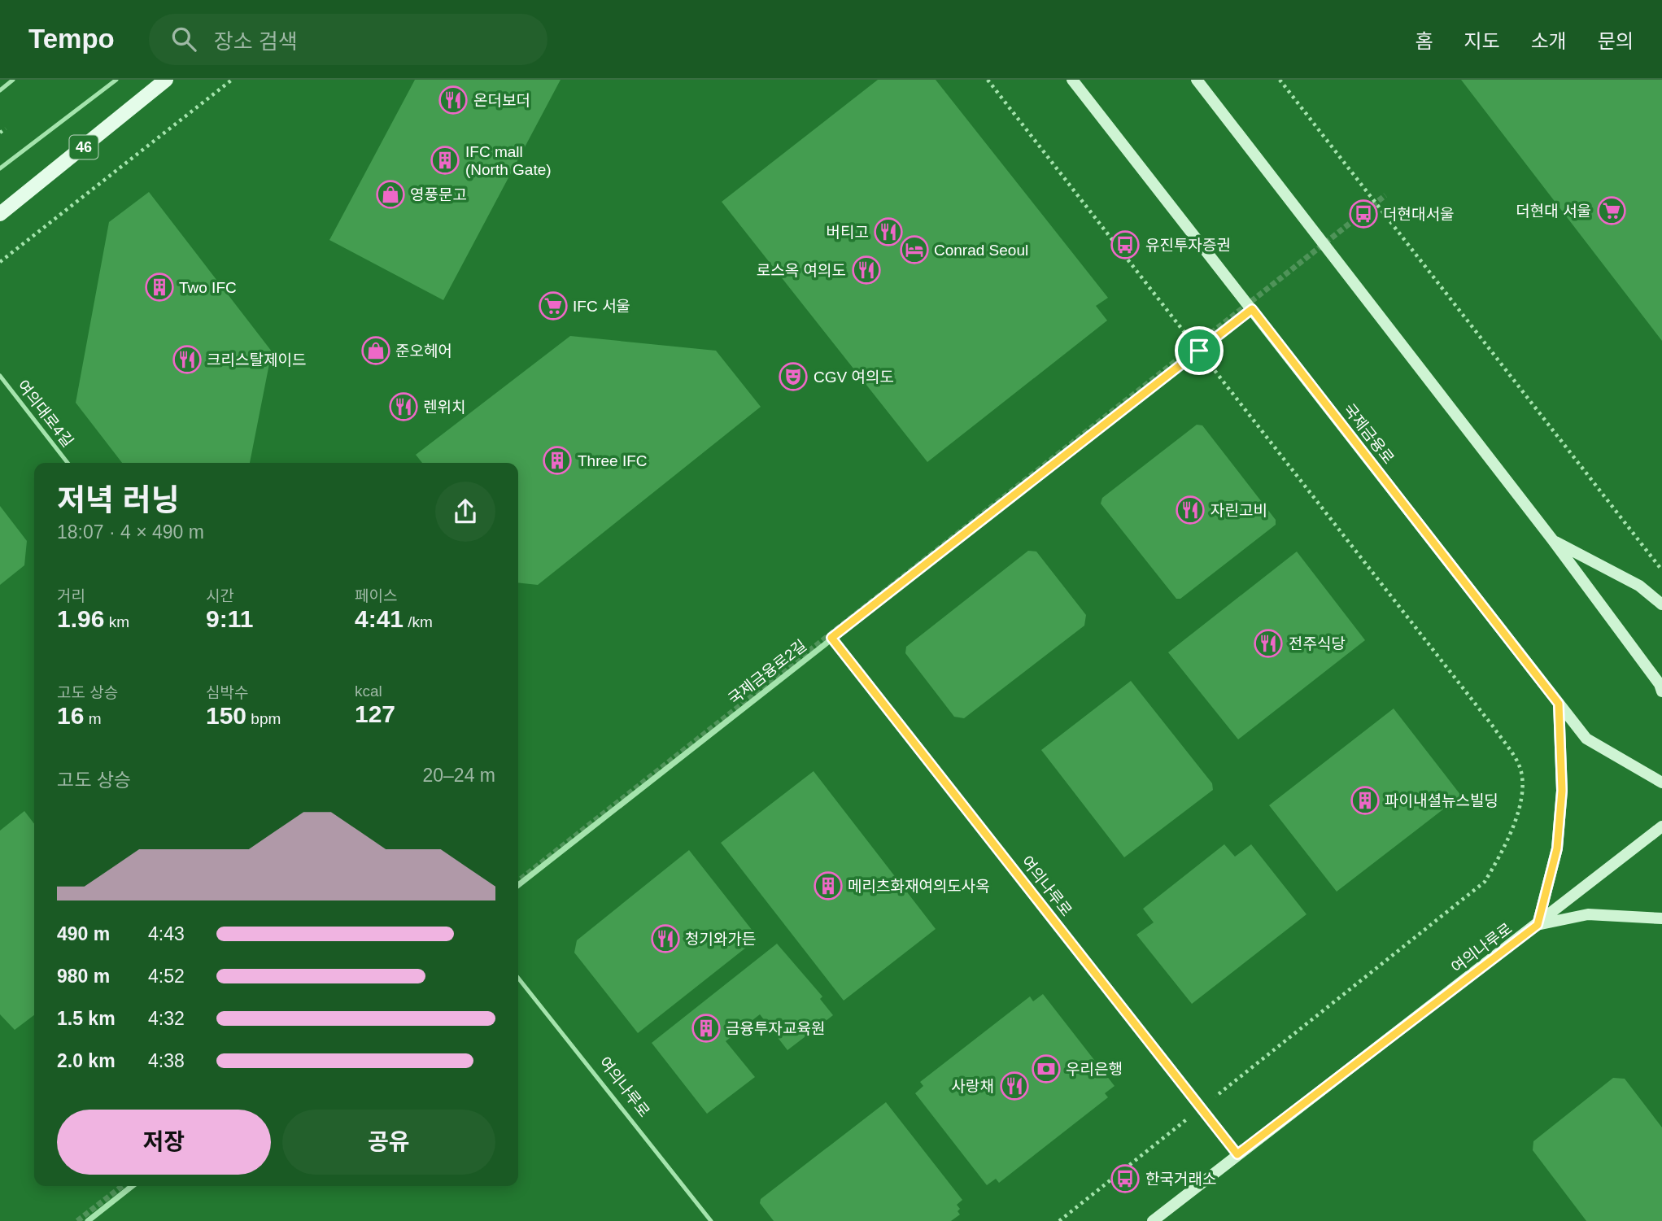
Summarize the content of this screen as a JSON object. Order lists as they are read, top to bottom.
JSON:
{
  "streets": {
    "main road": ["46"],
    "street": ["국제금융로", "국제금융로2길", "여의나루로"],
    "lane": ["여의대로4길"]
  },
  "crossings": [
    ["국제금융로", "국제금융로2길"],
    ["국제금융로2길", "여의나루로"]
  ],
  "places": {
    "restaurant": [
      "온더보더",
      "버티고",
      "로스옥 여의도",
      "크리스탈제이드",
      "렌위치",
      "자린고비",
      "전주식당",
      "청기와가든",
      "사랑채"
    ],
    "building": [
      "IFC mall (North Gate)",
      "Two IFC",
      "Three IFC",
      "파이내셜뉴스빌딩",
      "메리츠화재여의도사옥",
      "금융투자교육원"
    ],
    "shop": ["영풍문고", "준오헤어"],
    "supermarket": ["더현대 서울", "IFC 서울"],
    "bus stop": ["더현대서울", "유진투자증권", "한국거래소"],
    "hotel": ["Conrad Seoul"],
    "theatre": ["CGV 여의도"],
    "bank": ["우리은행"]
  },
  "page": {
    "header": "Tempo",
    "search": "장소 검색",
    "nav": [
      "홈",
      "지도",
      "소개",
      "문의"
    ],
    "heading": ["저녁 러닝", "18:07 · 4 × 490 m"],
    "stats": [
      ["거리", "1.96 km"],
      ["시간", "9:11"],
      ["페이스", "4:41 /km"],
      ["고도 상승", "16 m"],
      ["심박수", "150 bpm"],
      ["kcal", "127"]
    ],
    "chart": ["고도 상승", "20–24 m"],
    "list": [
      {
        "name": "490 m",
        "note": "4:43"
      },
      {
        "name": "980 m",
        "note": "4:52"
      },
      {
        "name": "1.5 km",
        "note": "4:32"
      },
      {
        "name": "2.0 km",
        "note": "4:38"
      }
    ],
    "buttons": ["저장", "공유"]
  }
}
